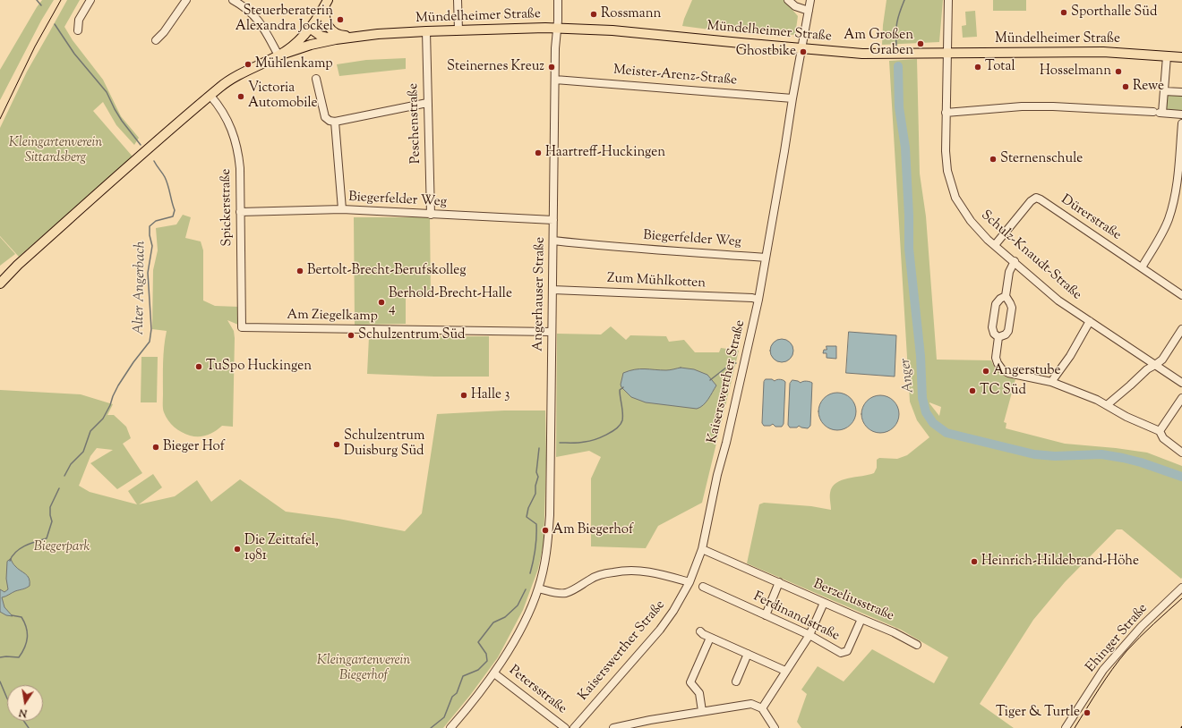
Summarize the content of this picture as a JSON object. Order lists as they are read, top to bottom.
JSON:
{
  "streets": {
    "main road": ["Mündelheimer Straße"],
    "street": [
      "Meister-Arenz-Straße",
      "Peschenstraße",
      "Biegerfelder Weg",
      "Spickerstraße",
      "Dürerstraße",
      "Schulz-Knaudt-Straße",
      "Zum Mühlkotten",
      "Angerhauser Straße",
      "Am Ziegelkamp",
      "Kaiserswerther Straße",
      "Berzeliusstraße",
      "Ferdinandstraße",
      "Ehinger Straße",
      "Petersstraße"
    ]
  },
  "crossings": [
    ["Mündelheimer Straße", "Peschenstraße"],
    ["Mündelheimer Straße", "Schulz-Knaudt-Straße"],
    ["Mündelheimer Straße", "Angerhauser Straße"],
    ["Mündelheimer Straße", "Kaiserswerther Straße"],
    ["Meister-Arenz-Straße", "Angerhauser Straße"],
    ["Meister-Arenz-Straße", "Kaiserswerther Straße"],
    ["Peschenstraße", "Biegerfelder Weg"],
    ["Biegerfelder Weg", "Spickerstraße"],
    ["Biegerfelder Weg", "Angerhauser Straße"],
    ["Biegerfelder Weg", "Kaiserswerther Straße"],
    ["Spickerstraße", "Am Ziegelkamp"],
    ["Dürerstraße", "Schulz-Knaudt-Straße"],
    ["Zum Mühlkotten", "Angerhauser Straße"],
    ["Zum Mühlkotten", "Kaiserswerther Straße"],
    ["Angerhauser Straße", "Am Ziegelkamp"],
    ["Angerhauser Straße", "Petersstraße"],
    ["Kaiserswerther Straße", "Berzeliusstraße"],
    ["Berzeliusstraße", "Ferdinandstraße"]
  ],
  "water": ["Alter Angerbach", "Anger"],
  "parks": ["Kleingartenverein Sittardsberg", "Biegerpark", "Kleingartenverein Biegerhof"],
  "places": [
    "Sporthalle Süd",
    "Rossmann",
    "Steuerberaterin Alexandra Jockel",
    "Am Großen Graben",
    "Ghostbike",
    "Mühlenkamp",
    "Steinernes Kreuz",
    "Total",
    "Hosselmann",
    "Rewe",
    "Victoria Automobile",
    "Haartreff-Huckingen",
    "Sternenschule",
    "Bertolt-Brecht-Berufskolleg",
    "Berhold-Brecht-Halle 4",
    "Schulzentrum Süd",
    "TuSpo Huckingen",
    "Angerstube",
    "TC Süd",
    "Halle 3",
    "Schulzentrum Duisburg Süd",
    "Bieger Hof",
    "Am Biegerhof",
    "Die Zeittafel, 1981",
    "Heinrich-Hildebrand-Höhe",
    "Tiger & Turtle"
  ],
  "north": "bottom"
}
